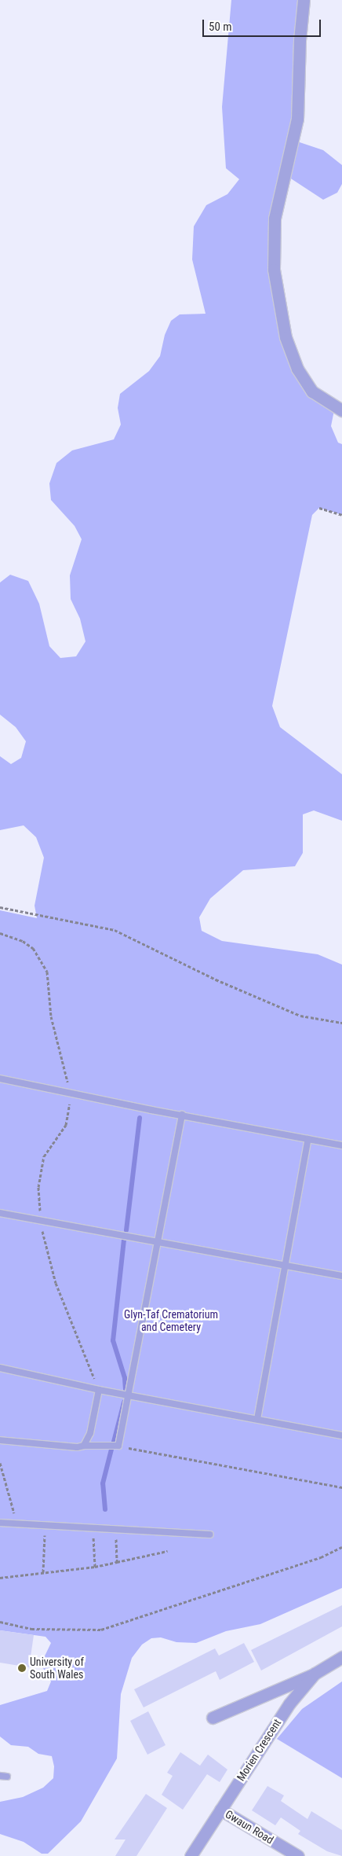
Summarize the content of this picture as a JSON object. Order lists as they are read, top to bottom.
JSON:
{
  "streets": {
    "street": ["Morien Crescent", "Gwaun Road"]
  },
  "crossings": [
    ["Morien Crescent", "Gwaun Road"]
  ],
  "parks": ["Glyn-Taf Crematorium and Cemetery"],
  "places": ["University of South Wales"],
  "scale_bar": "50 m"
}
